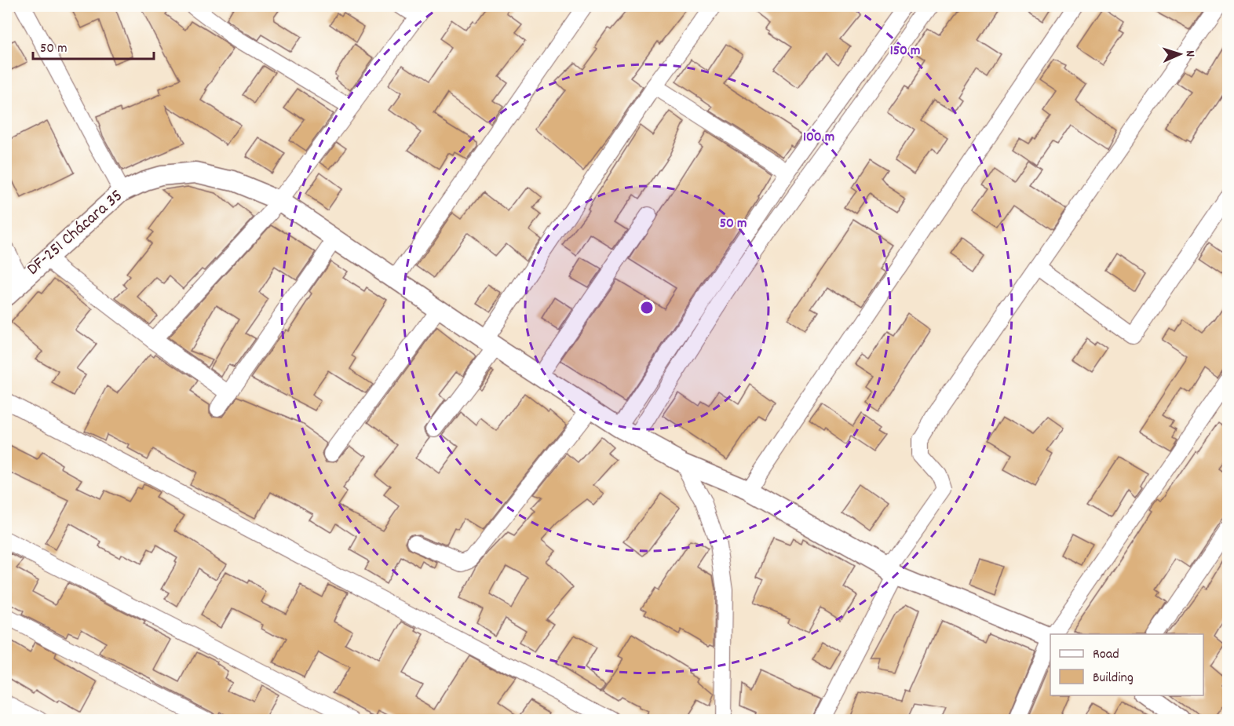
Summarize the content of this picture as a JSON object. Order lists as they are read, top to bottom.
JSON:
{
  "streets": {
    "street": ["DF-251 Chácara 35"]
  },
  "legend": ["Road", "Building"],
  "scale_bar": "50 m",
  "north": "right",
  "rings": ["150 m", "100 m", "50 m"]
}
